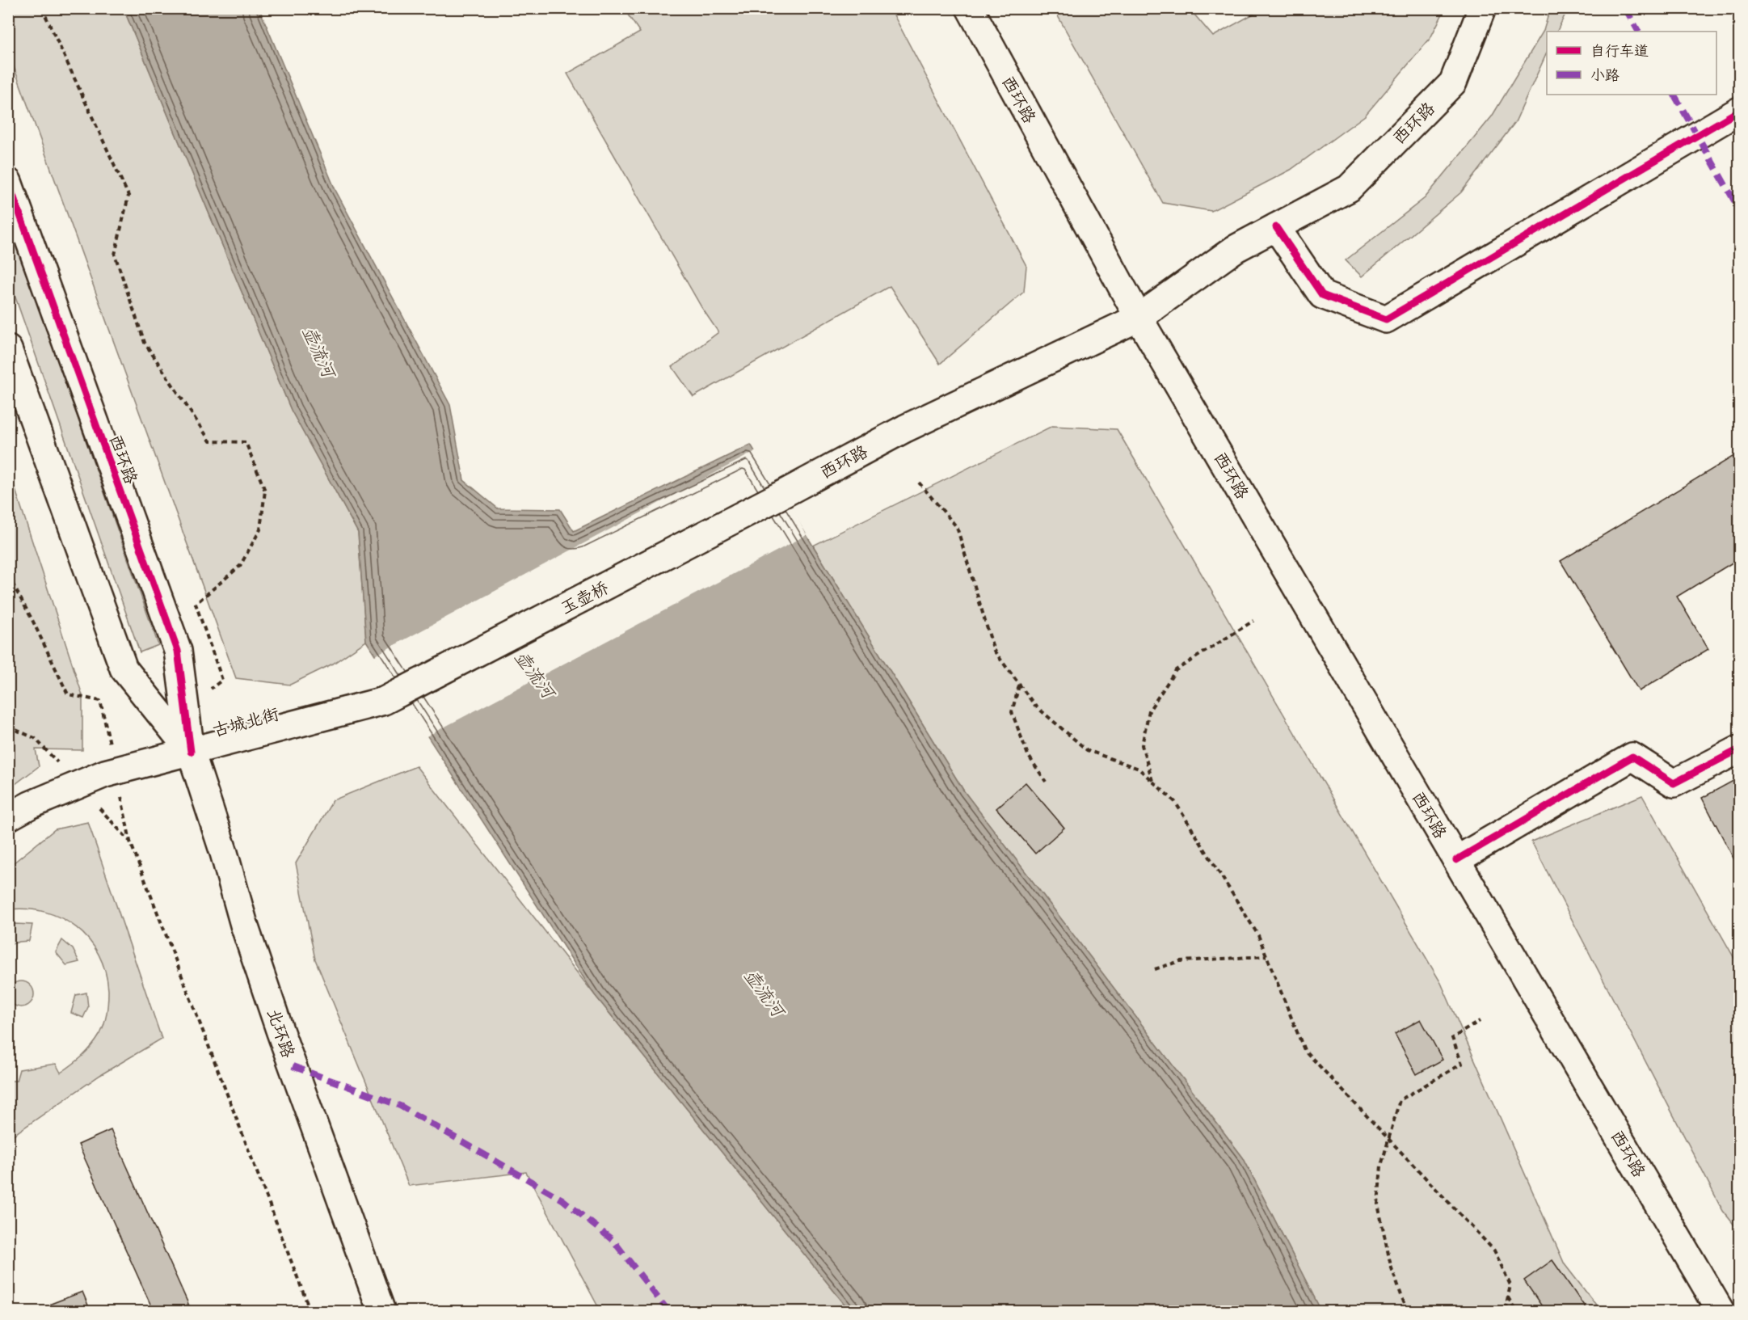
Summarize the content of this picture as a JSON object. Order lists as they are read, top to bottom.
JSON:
{
  "streets": {
    "main road": [
      "西环路",
      "玉壶桥",
      "古城北街",
      "北环路"
    ]
  },
  "crossings": [
    ["西环路", "玉壶桥"],
    ["西环路", "古城北街"],
    ["西环路", "北环路"],
    ["玉壶桥", "古城北街"],
    ["古城北街", "北环路"]
  ],
  "water": ["壶流河"],
  "legend": ["自行车道", "小路"]
}
